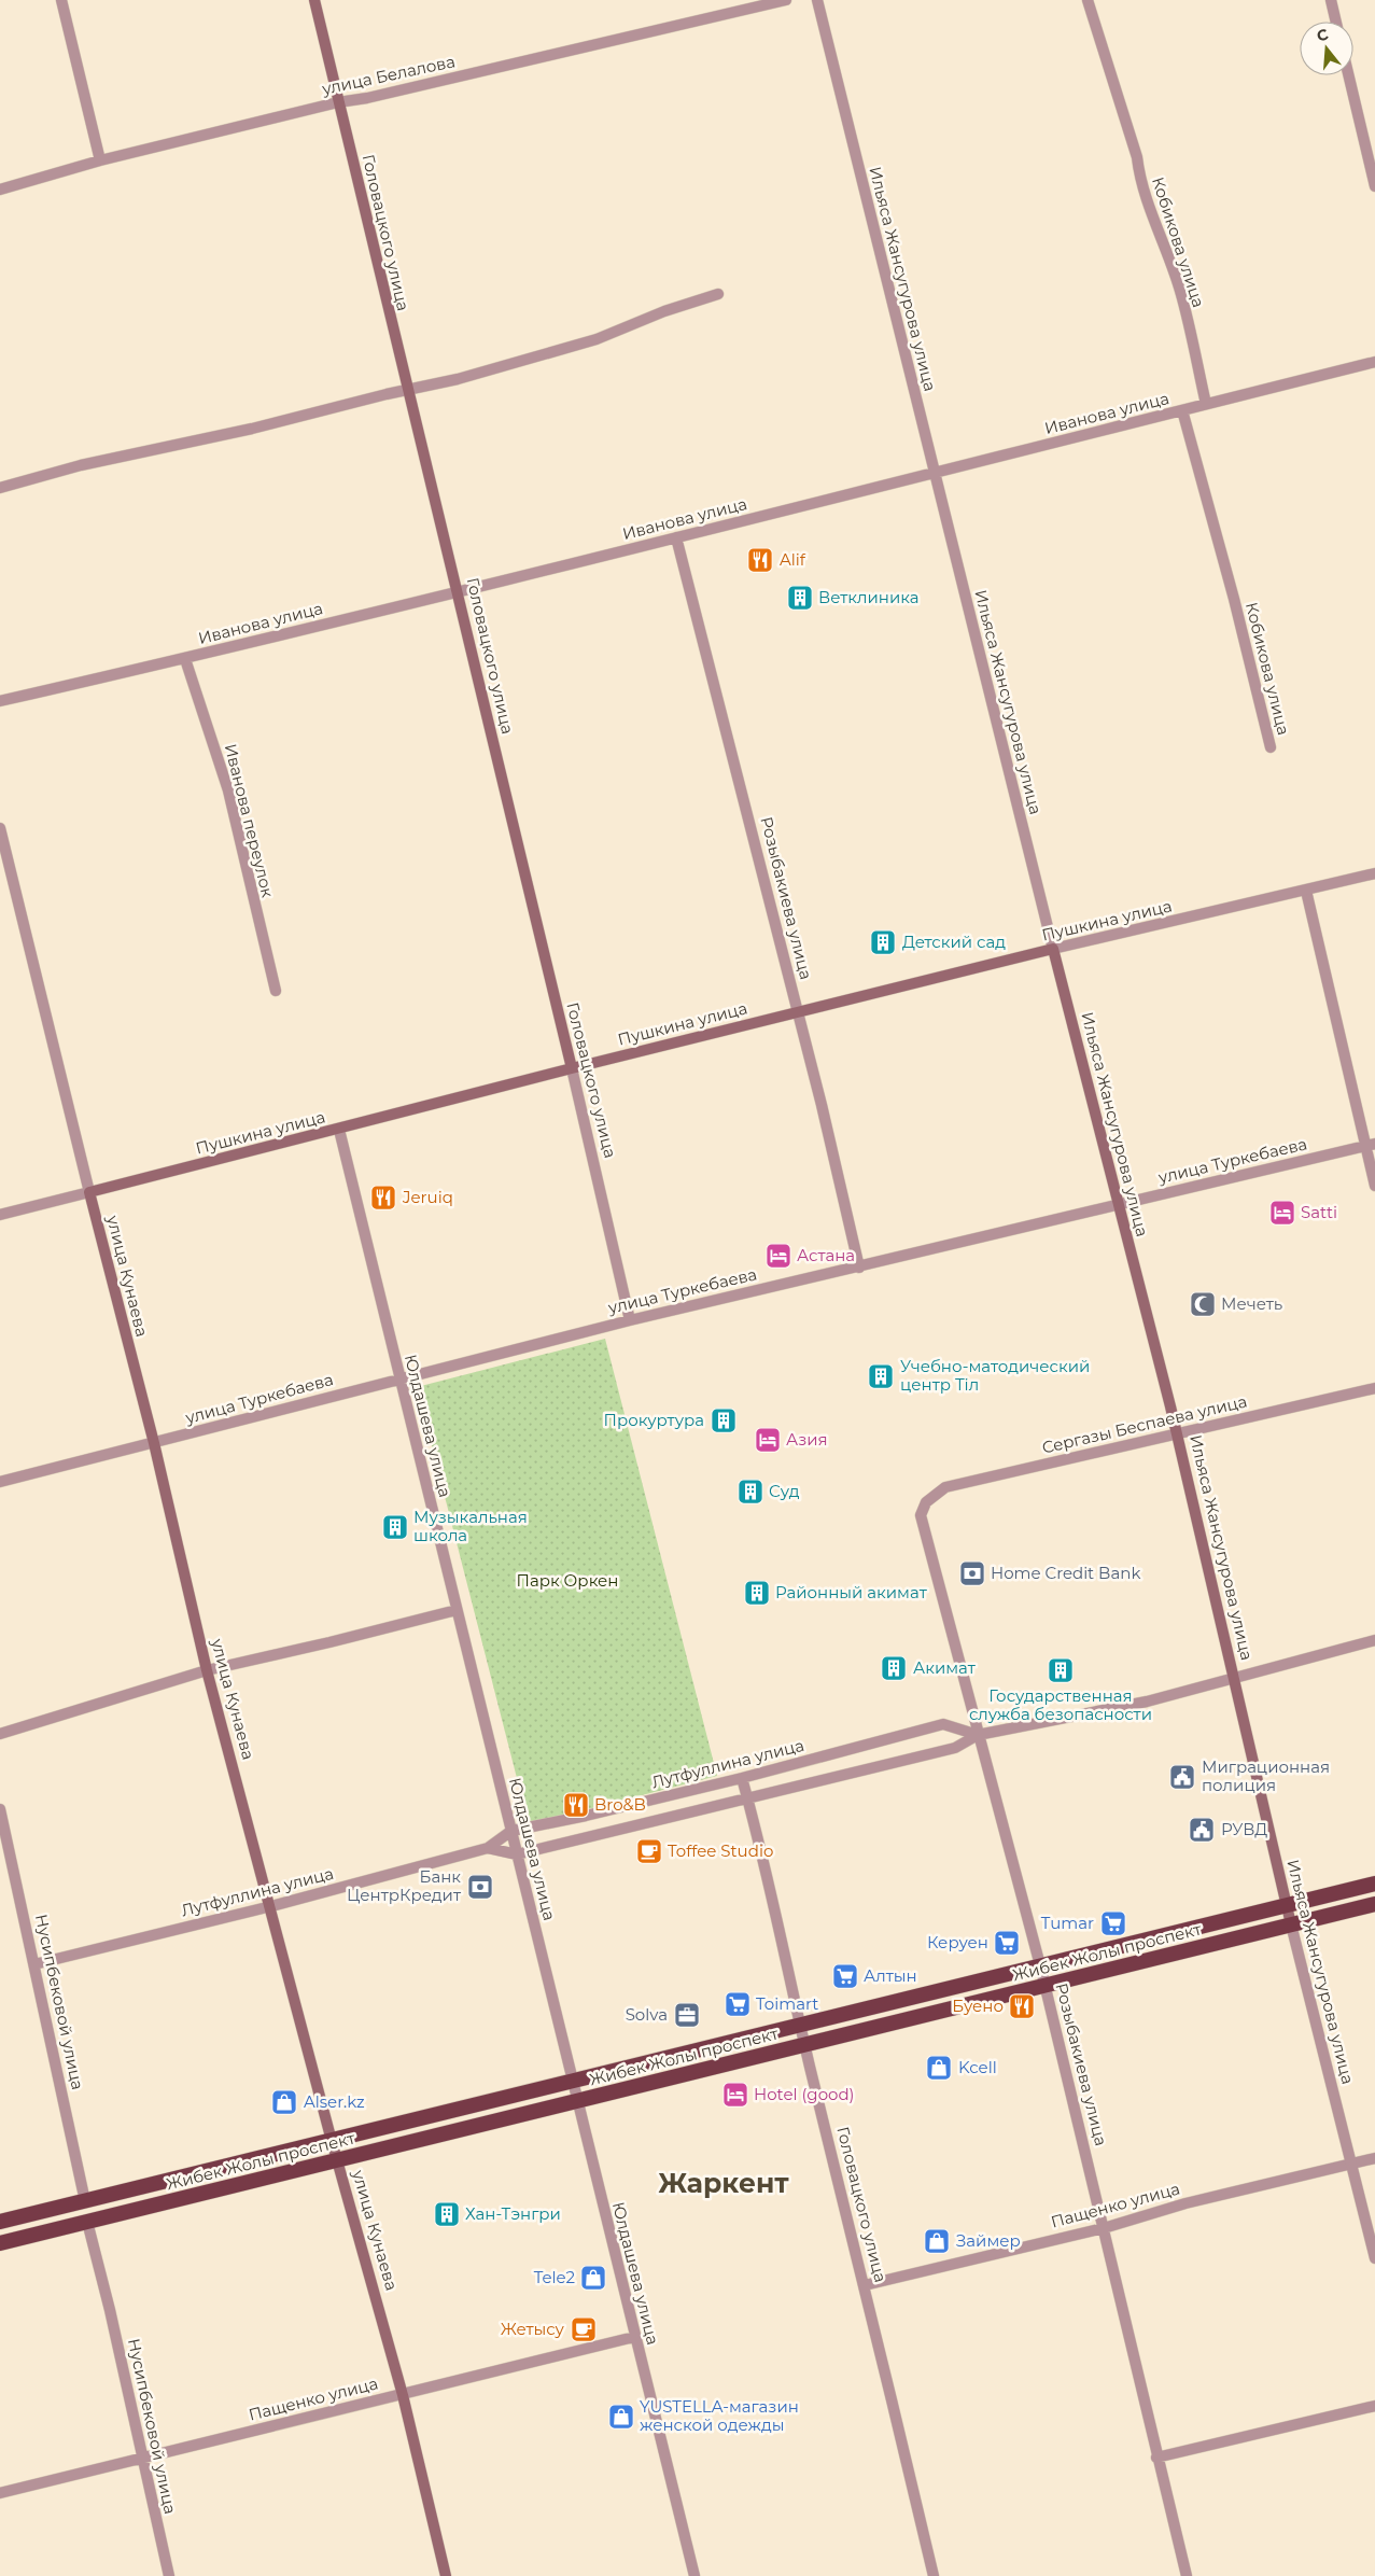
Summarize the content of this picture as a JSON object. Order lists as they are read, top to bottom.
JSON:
{
  "streets": {
    "highway": ["Жибек Жолы проспект"],
    "main road": [
      "Головацкого улица",
      "Ильяса Жансугурова улица",
      "Пушкина улица",
      "улица Кунаева"
    ],
    "street": [
      "улица Белалова",
      "Кобикова улица",
      "Иванова улица",
      "Иванова переулок",
      "Розыбакиева улица",
      "улица Туркебаева",
      "Сергазы Беспаева улица",
      "Юлдашева улица",
      "Лутфуллина улица",
      "Нусипбековой улица",
      "Пащенко улица"
    ]
  },
  "crossings": [
    ["улица Белалова", "Головацкого улица"],
    ["Головацкого улица", "Иванова улица"],
    ["Головацкого улица", "Пушкина улица"],
    ["Головацкого улица", "улица Туркебаева"],
    ["Головацкого улица", "Лутфуллина улица"],
    ["Головацкого улица", "Жибек Жолы проспект"],
    ["Головацкого улица", "Пащенко улица"],
    ["Кобикова улица", "Иванова улица"],
    ["Ильяса Жансугурова улица", "Иванова улица"],
    ["Ильяса Жансугурова улица", "Пушкина улица"],
    ["Ильяса Жансугурова улица", "улица Туркебаева"],
    ["Ильяса Жансугурова улица", "Сергазы Беспаева улица"],
    ["Ильяса Жансугурова улица", "Лутфуллина улица"],
    ["Ильяса Жансугурова улица", "Жибек Жолы проспект"],
    ["Ильяса Жансугурова улица", "Пащенко улица"],
    ["Иванова улица", "Иванова переулок"],
    ["Иванова улица", "Розыбакиева улица"],
    ["Розыбакиева улица", "Пушкина улица"],
    ["Розыбакиева улица", "улица Туркебаева"],
    ["Розыбакиева улица", "Сергазы Беспаева улица"],
    ["Розыбакиева улица", "Лутфуллина улица"],
    ["Розыбакиева улица", "Жибек Жолы проспект"],
    ["Розыбакиева улица", "Пащенко улица"],
    ["Пушкина улица", "улица Кунаева"],
    ["Пушкина улица", "Юлдашева улица"],
    ["улица Туркебаева", "улица Кунаева"],
    ["улица Туркебаева", "Юлдашева улица"],
    ["улица Кунаева", "Лутфуллина улица"],
    ["улица Кунаева", "Жибек Жолы проспект"],
    ["улица Кунаева", "Пащенко улица"],
    ["Юлдашева улица", "Лутфуллина улица"],
    ["Юлдашева улица", "Жибек Жолы проспект"],
    ["Юлдашева улица", "Пащенко улица"],
    ["Лутфуллина улица", "Нусипбековой улица"],
    ["Жибек Жолы проспект", "Нусипбековой улица"],
    ["Нусипбековой улица", "Пащенко улица"]
  ],
  "districts": ["Жаркент"],
  "parks": ["Парк Оркен"],
  "places": {
    "restaurant": [
      "Alif",
      "Jeruiq",
      "Bro&B",
      "Буено"
    ],
    "building": [
      "Ветклиника",
      "Детский сад",
      "Учебно-матодический центр Тіл",
      "Прокуртура",
      "Суд",
      "Музыкальная школа",
      "Районный акимат",
      "Акимат",
      "Государственная служба безопасности",
      "Хан-Тэнгри"
    ],
    "hotel": [
      "Satti",
      "Астана",
      "Азия",
      "Hotel (good)"
    ],
    "mosque": ["Мечеть"],
    "bank": ["Home Credit Bank", "Банк ЦентрКредит"],
    "public building": ["Миграционная полиция", "РУВД"],
    "cafe": ["Toffee Studio", "Жетысу"],
    "supermarket": [
      "Tumar",
      "Керуен",
      "Алтын",
      "Toimart"
    ],
    "office": ["Solva"],
    "shop": [
      "Kcell",
      "Alser.kz",
      "Займер",
      "Tele2",
      "YUSTELLA-магазин женской одежды"
    ]
  },
  "north": "top"
}
